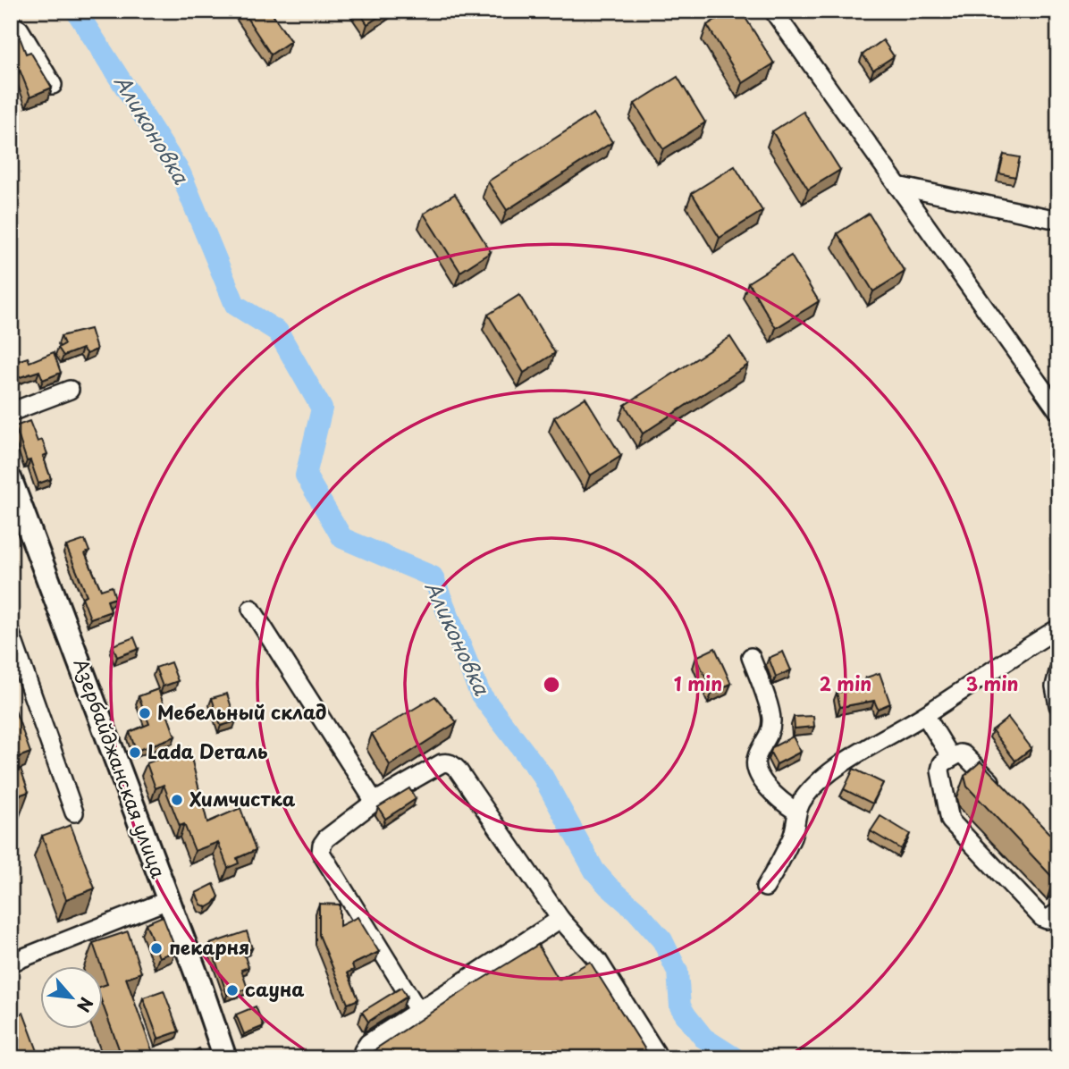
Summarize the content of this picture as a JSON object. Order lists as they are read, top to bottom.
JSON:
{
  "streets": {
    "main road": ["Азербайджанская улица"]
  },
  "water": ["Аликоновка"],
  "places": [
    "Мебельный склад",
    "Lada Dеталь",
    "Химчистка",
    "пекарня",
    "сауна"
  ],
  "north": "bottom right",
  "rings": ["1 min", "2 min", "3 min"]
}
